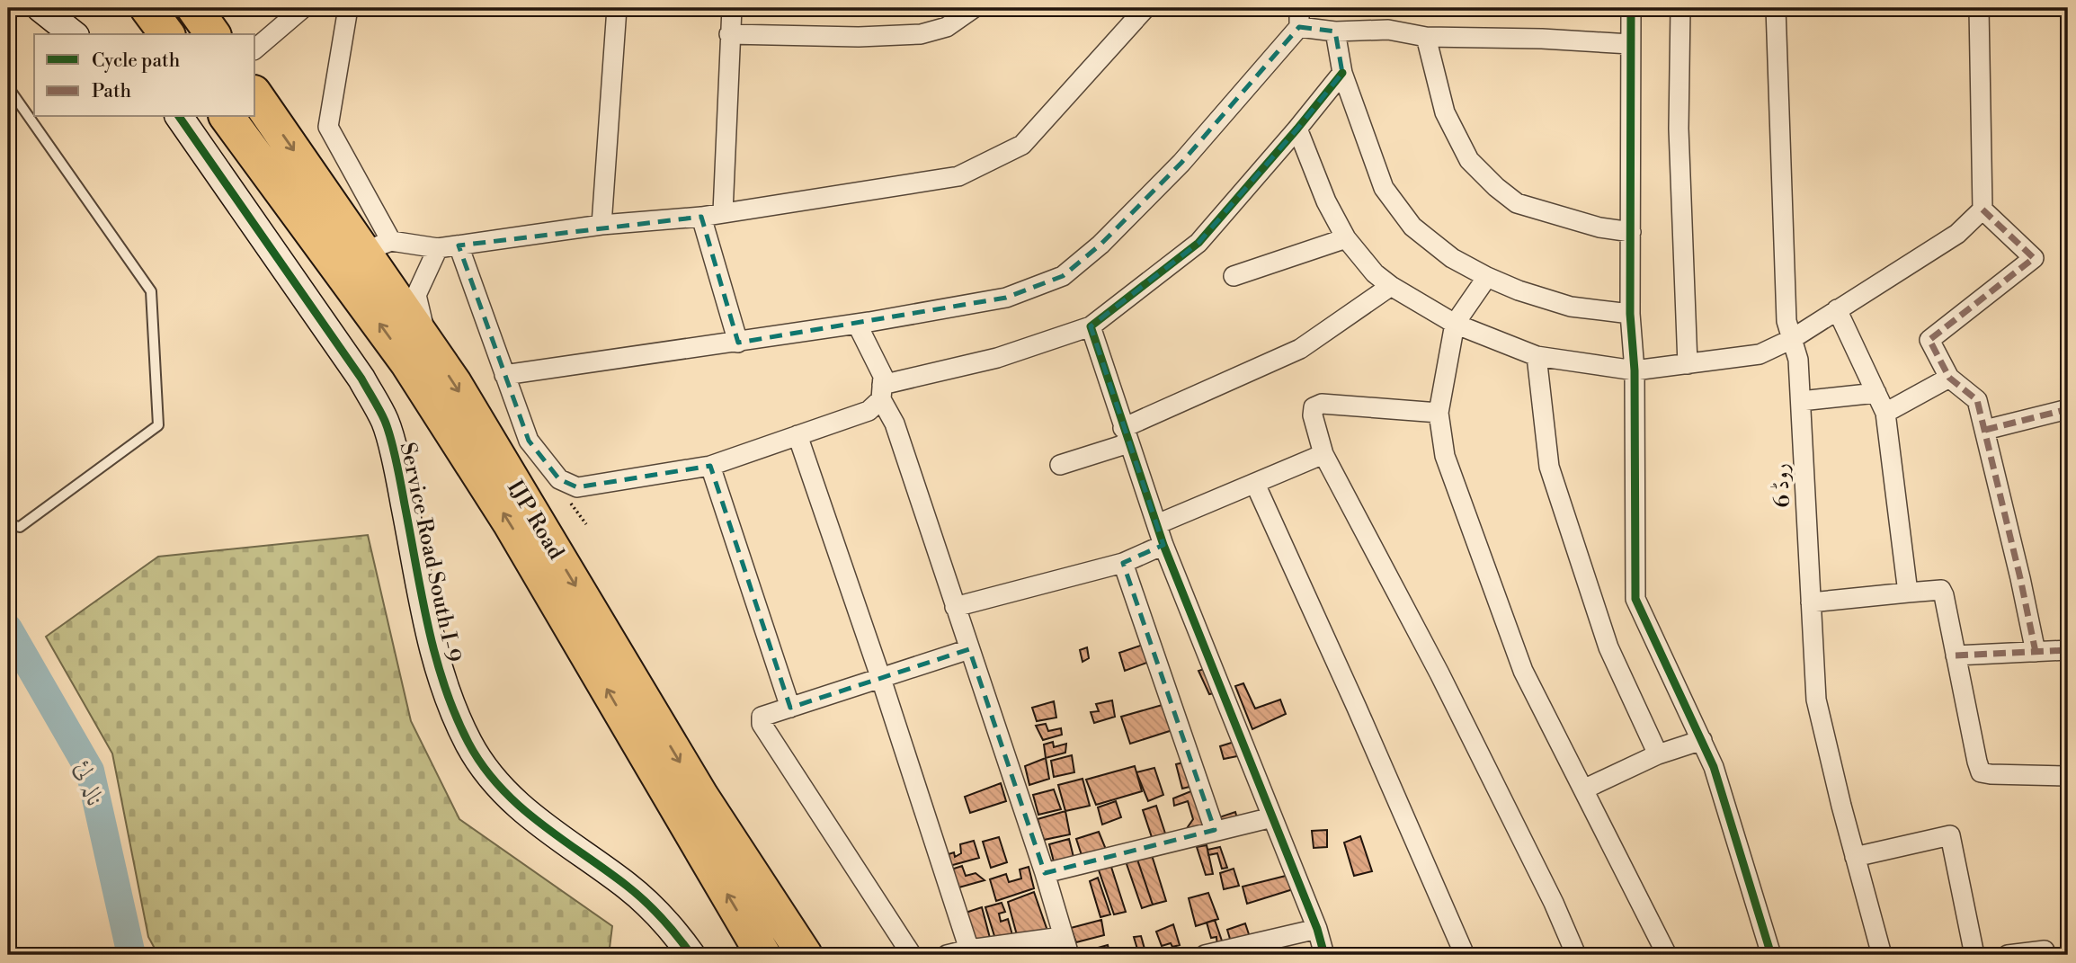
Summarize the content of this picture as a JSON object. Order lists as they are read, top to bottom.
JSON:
{
  "streets": {
    "highway": ["IJP Road"],
    "street": ["روڈ 6", "Service Road South I-9"]
  },
  "water": ["نالہ لئ"],
  "legend": ["Cycle path", "Path"]
}
